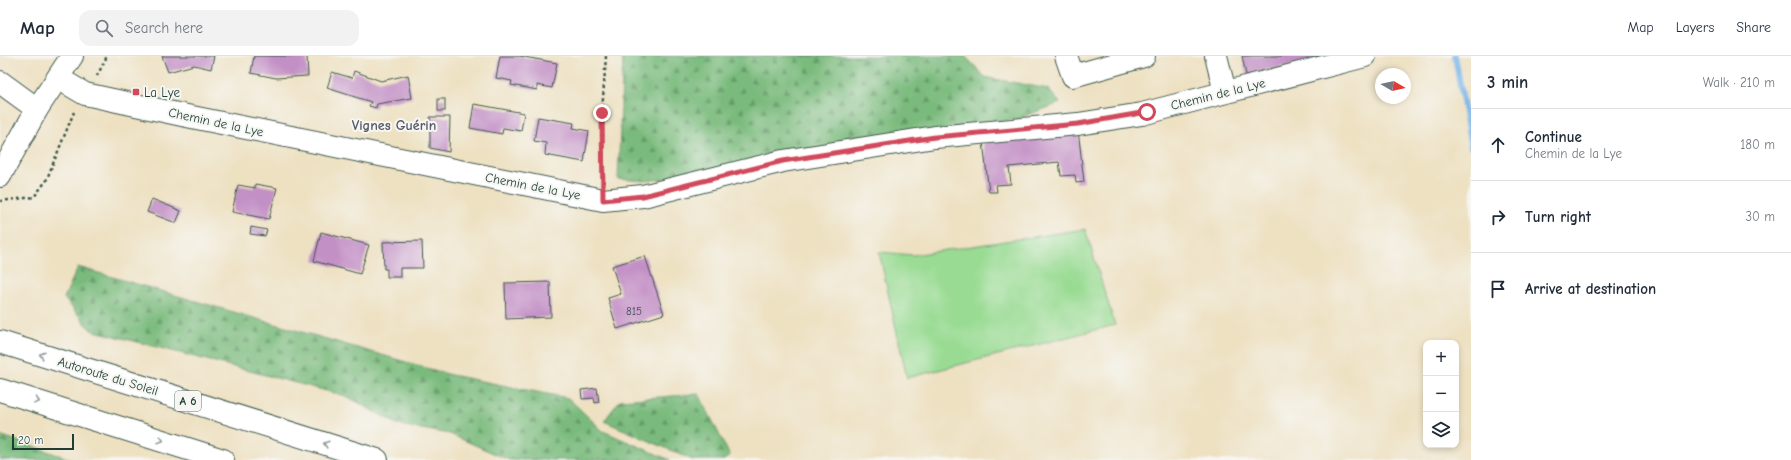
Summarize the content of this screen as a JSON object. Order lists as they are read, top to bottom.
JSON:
{
  "streets": {
    "main road": ["Chemin de la Lye", "Autoroute du Soleil", "A 6"]
  },
  "districts": ["Vignes Guérin"],
  "places": {
    "transit": ["La Lye"]
  },
  "house_numbers": ["815"],
  "scale_bar": "20 m",
  "north": "right",
  "page": {
    "header": "Map",
    "search": "Search here",
    "nav": ["Map", "Layers", "Share"],
    "heading": ["3 min", "Walk · 210 m"],
    "list": [
      ["Continue", "Chemin de la Lye", "180 m"],
      ["Turn right", "30 m"],
      "Arrive at destination"
    ],
    "map_buttons": ["+", "−"],
    "scale": "20 m"
  }
}
